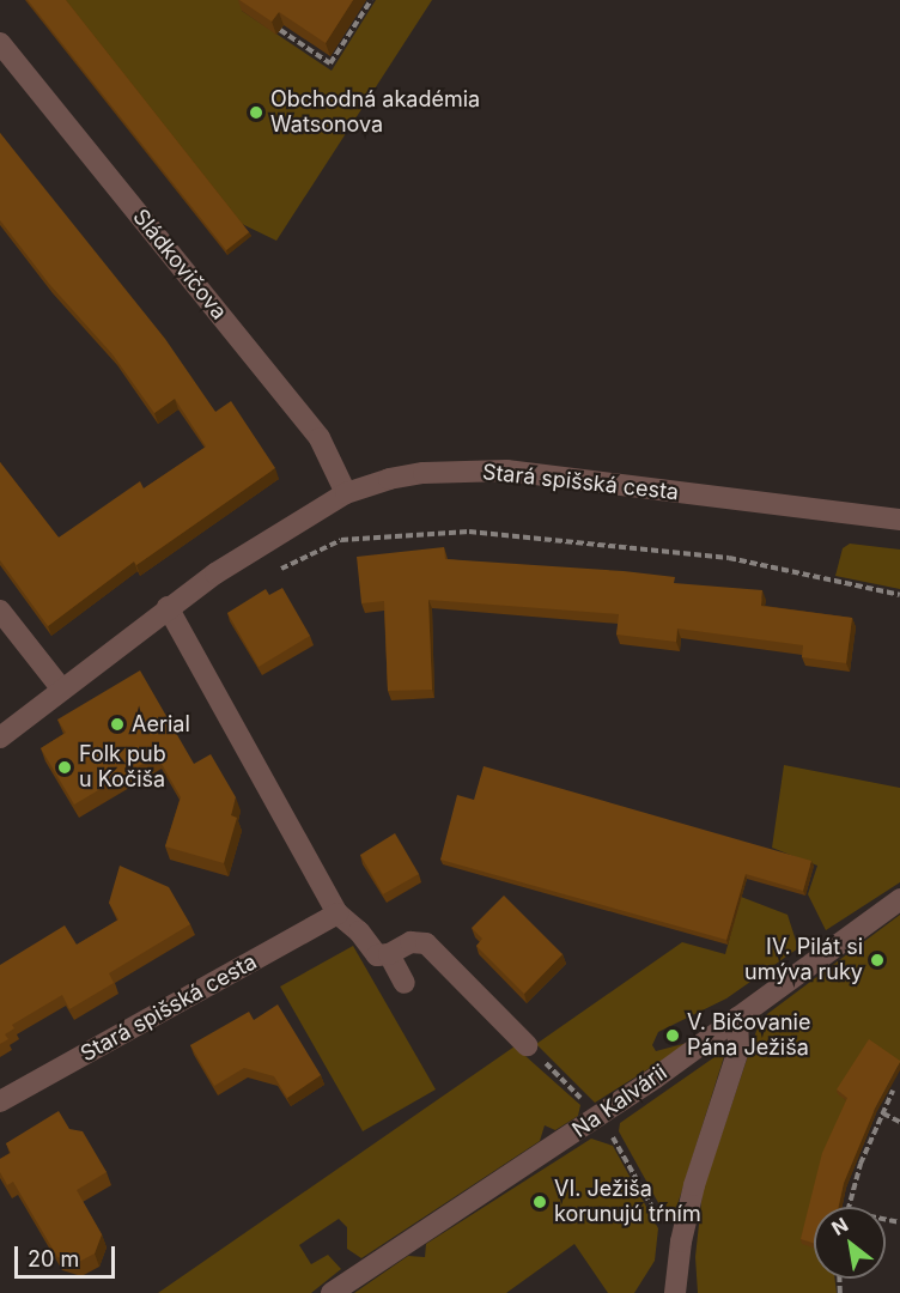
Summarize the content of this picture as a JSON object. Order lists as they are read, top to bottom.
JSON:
{
  "streets": {
    "street": ["Sládkovičova", "Stará spišská cesta", "Na Kalvárii"]
  },
  "crossings": [
    ["Sládkovičova", "Stará spišská cesta"]
  ],
  "places": [
    "Obchodná akadémia Watsonova",
    "Aerial",
    "Folk pub u Kočiša",
    "IV. Pilát si umýva ruky",
    "V. Bičovanie Pána Ježiša",
    "VI. Ježiša korunujú tŕním"
  ],
  "scale_bar": "20 m",
  "north": "top left"
}
